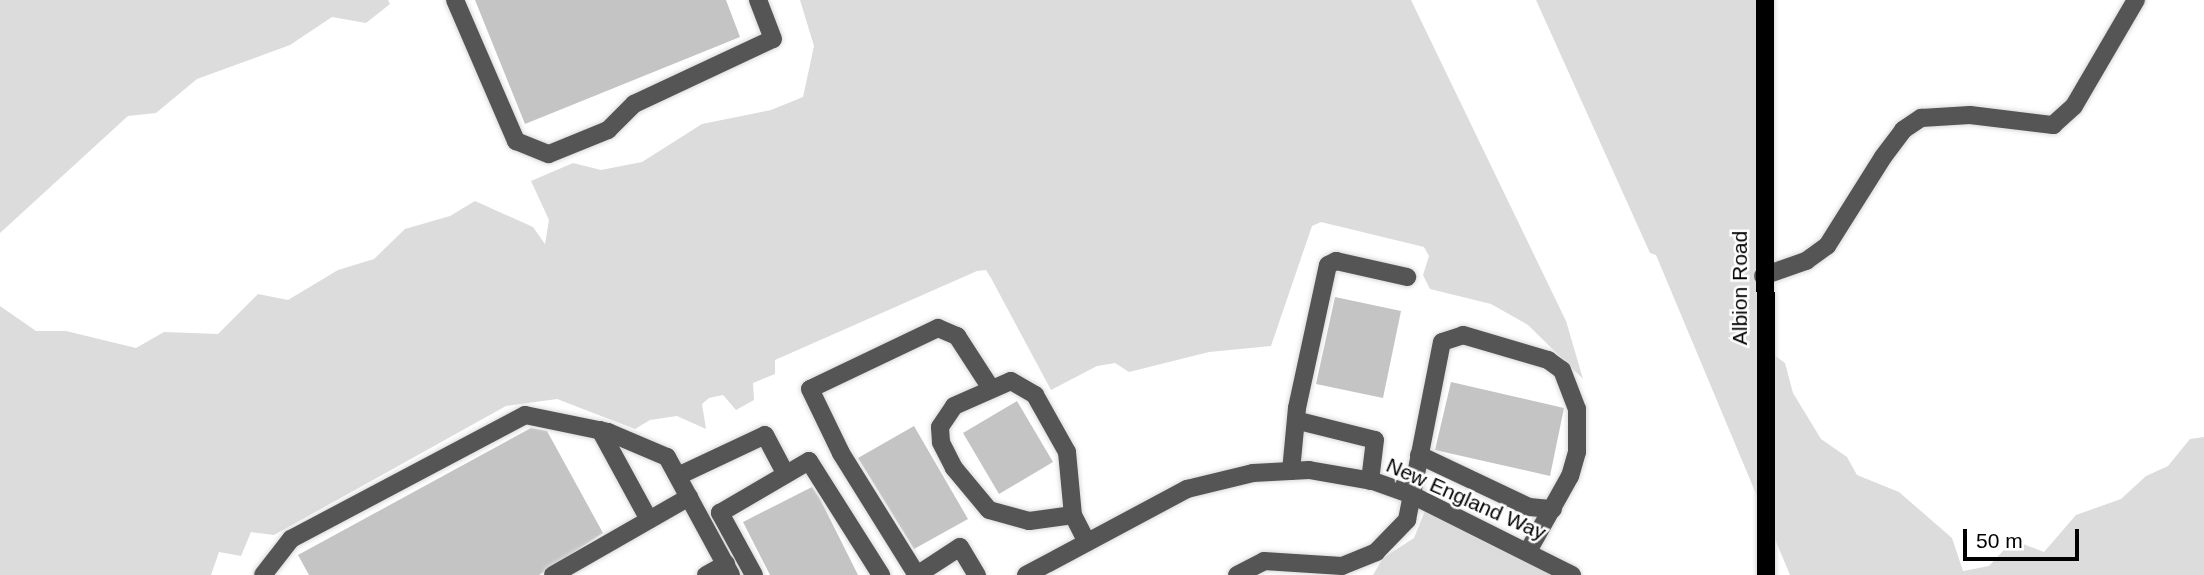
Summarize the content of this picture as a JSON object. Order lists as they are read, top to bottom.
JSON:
{
  "streets": {
    "main road": ["Albion Road"],
    "street": ["New England Way"]
  },
  "scale_bar": "50 m"
}
